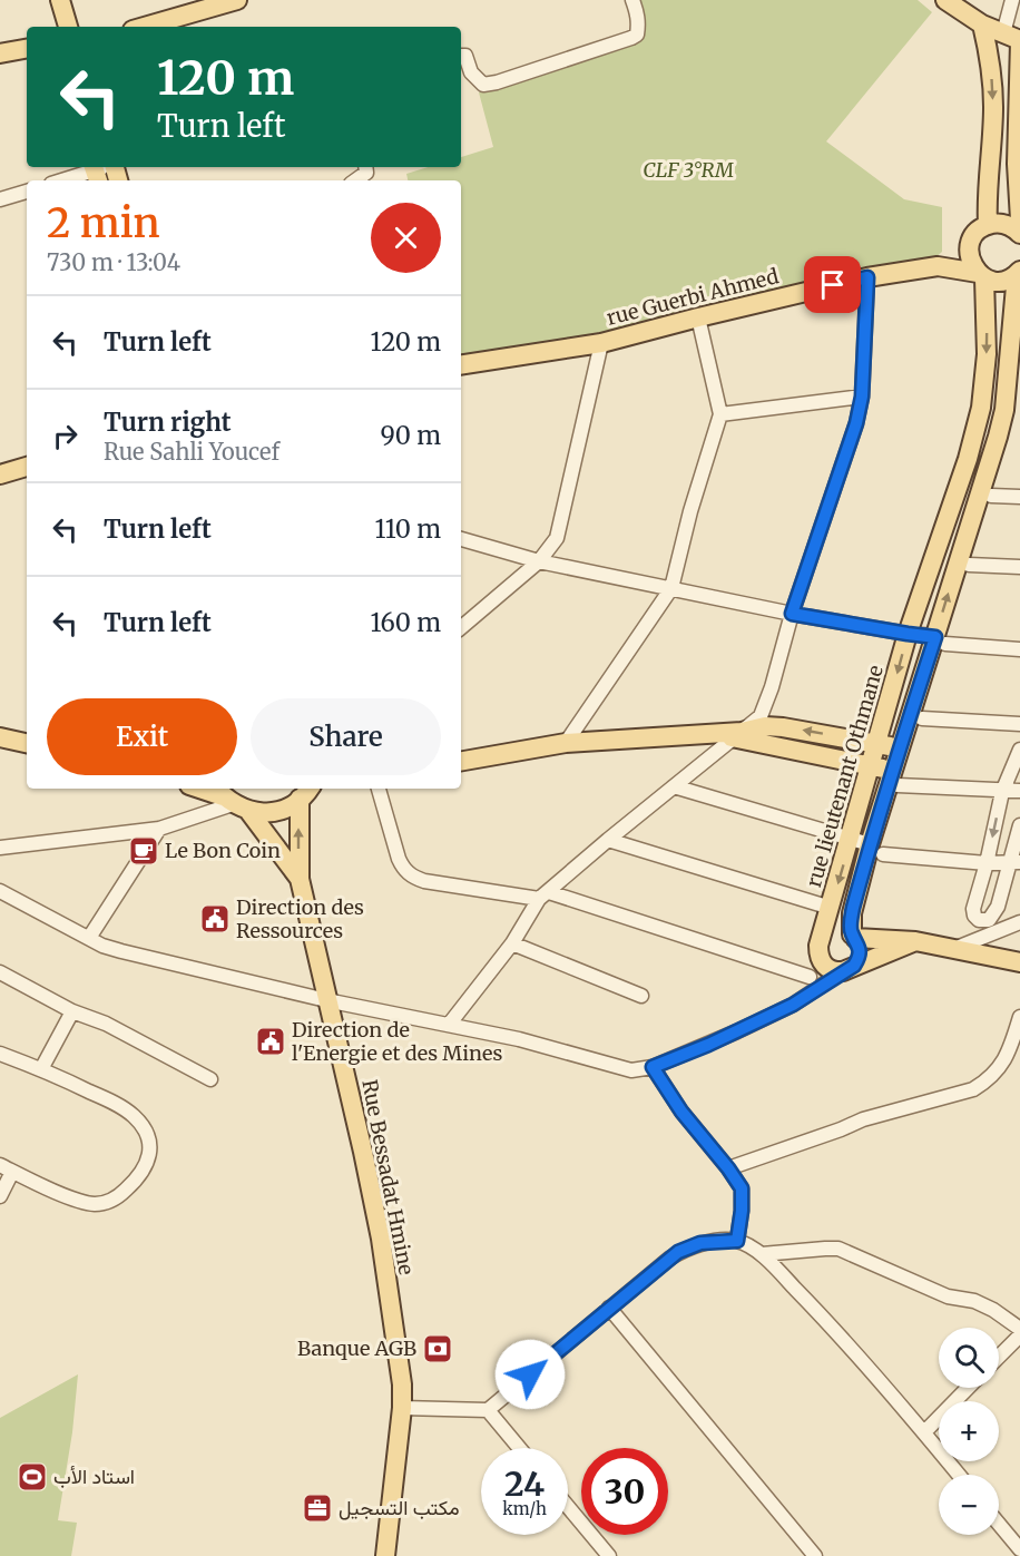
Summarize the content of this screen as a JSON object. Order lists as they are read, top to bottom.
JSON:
{
  "streets": {
    "main road": ["rue Guerbi Ahmed", "rue lieutenant Othmane", "Rue Bessadat Hmine"]
  },
  "parks": ["CLF 3°RM"],
  "places": {
    "cafe": ["Le Bon Coin"],
    "public building": ["Direction des Ressources", "Direction de l'Energie et des Mines"],
    "bank": ["Banque AGB"],
    "sports": ["استاد الأب"],
    "office": ["مكتب التسجيل"]
  },
  "page": {
    "turn": ["120 m", "Turn left"],
    "heading": ["2 min", "730 m · 13:04"],
    "list": [
      {
        "name": "Turn left",
        "value": "120 m"
      },
      {
        "name": "Turn right",
        "note": "Rue Sahli Youcef",
        "value": "90 m"
      },
      {
        "name": "Turn left",
        "value": "110 m"
      },
      {
        "name": "Turn left",
        "value": "160 m"
      }
    ],
    "buttons": ["Exit", "Share"],
    "map_buttons": ["+", "−"],
    "speed": "24 km/h",
    "limit": "30"
  }
}
